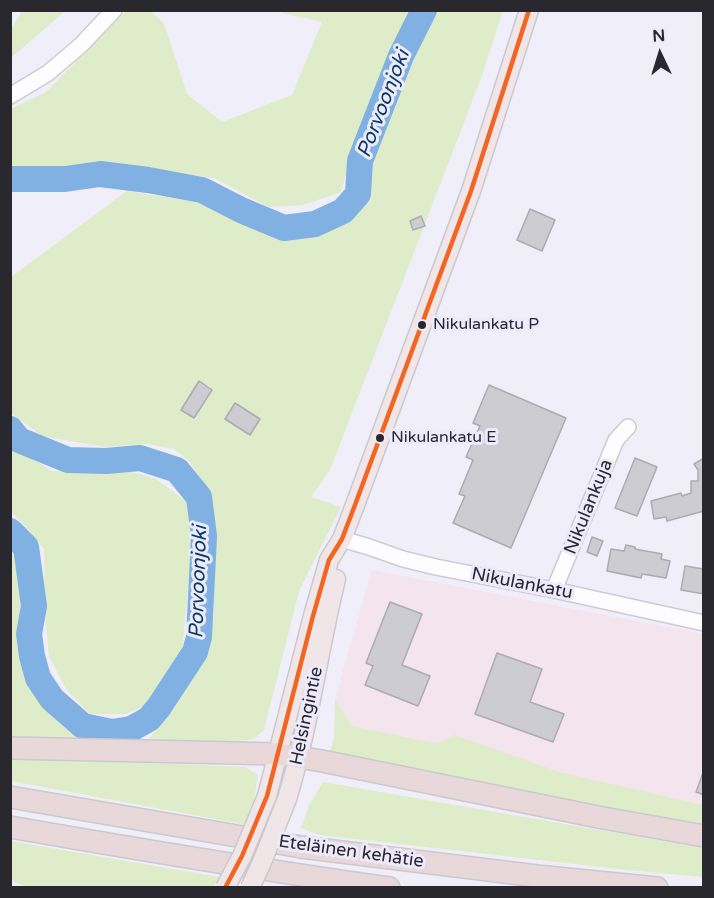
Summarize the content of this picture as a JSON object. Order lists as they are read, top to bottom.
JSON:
{
  "streets": {
    "highway": ["Eteläinen kehätie"],
    "main road": ["Helsingintie"],
    "street": ["Nikulankuja", "Nikulankatu"]
  },
  "crossings": [
    ["Nikulankuja", "Nikulankatu"],
    ["Nikulankatu", "Helsingintie"]
  ],
  "water": ["Porvoonjoki"],
  "places": ["Nikulankatu P", "Nikulankatu E"],
  "north": "top"
}
